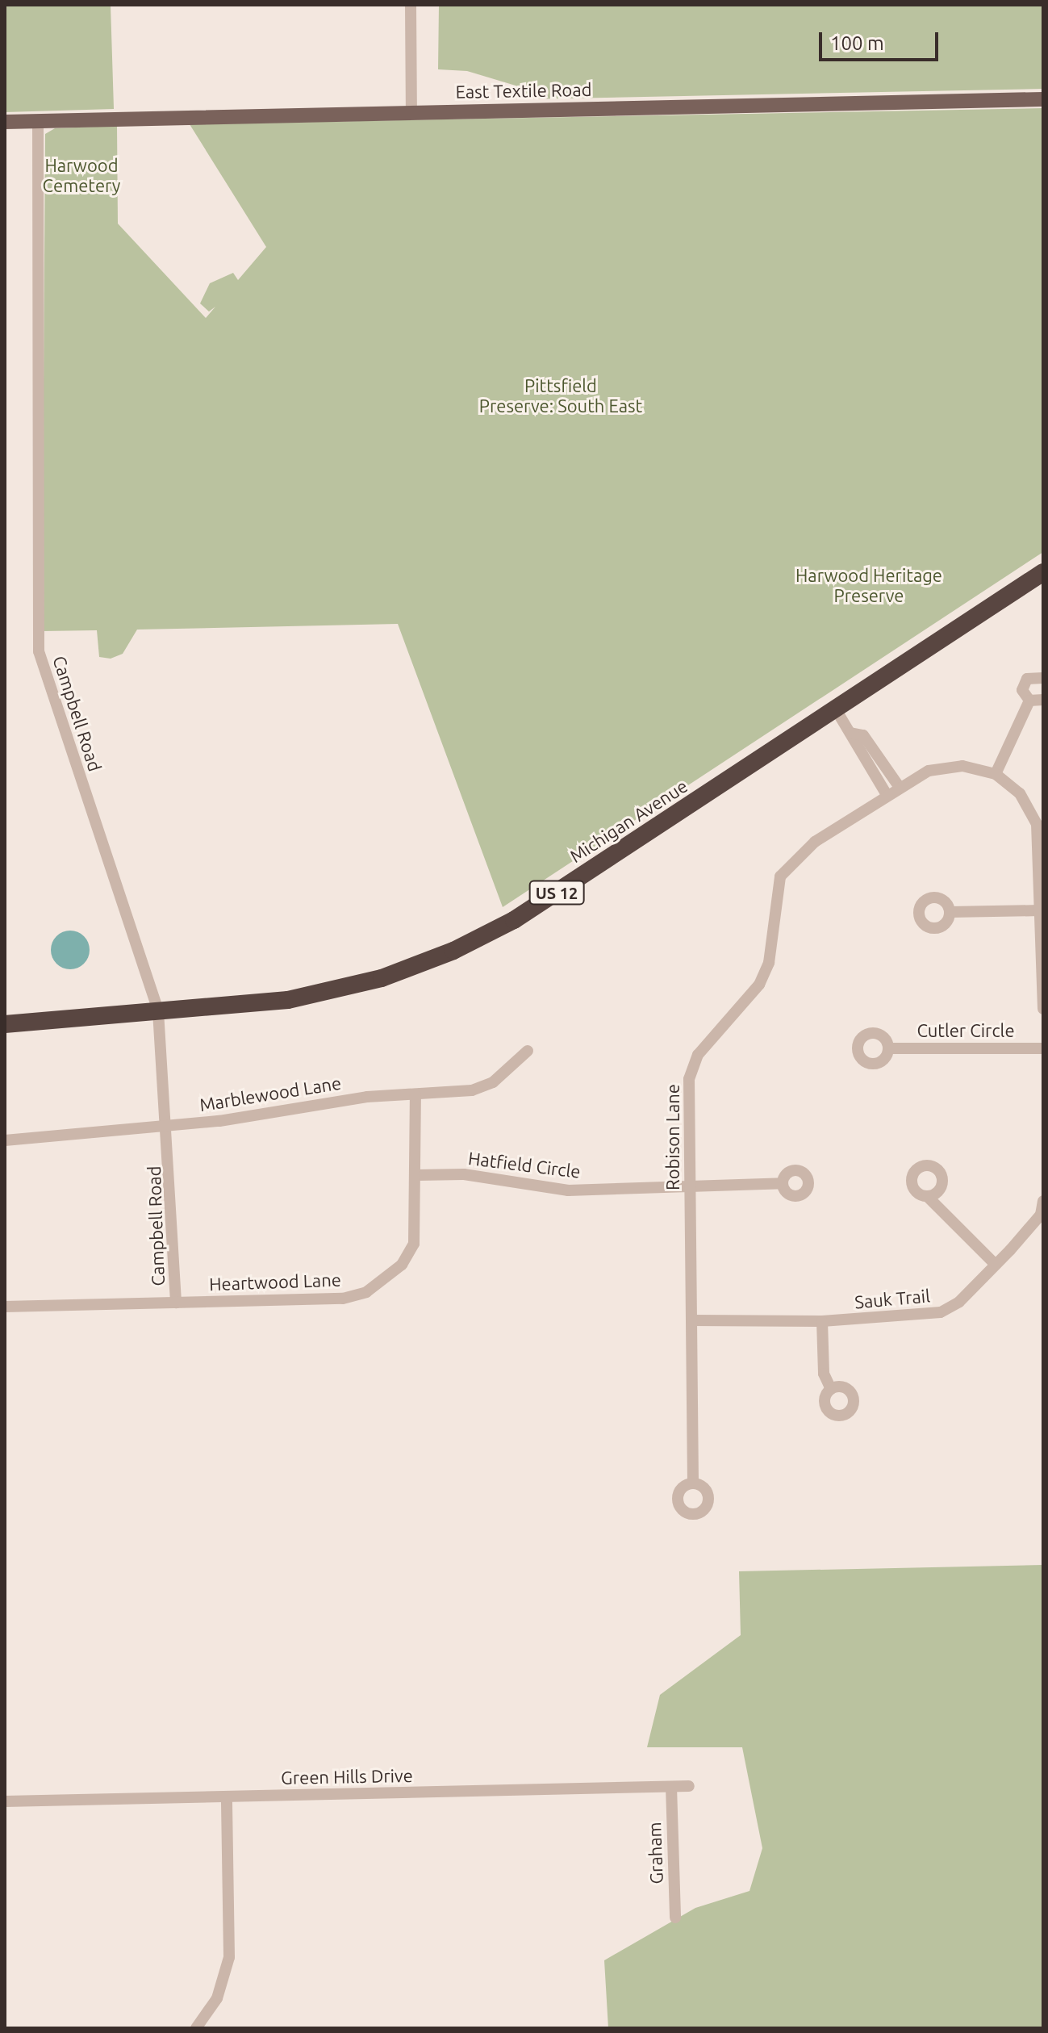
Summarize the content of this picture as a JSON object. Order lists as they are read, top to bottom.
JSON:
{
  "streets": {
    "highway": ["Michigan Avenue", "US 12"],
    "main road": ["East Textile Road"],
    "street": [
      "Campbell Road",
      "Cutler Circle",
      "Marblewood Lane",
      "Robison Lane",
      "Hatfield Circle",
      "Heartwood Lane",
      "Sauk Trail",
      "Green Hills Drive",
      "Graham"
    ]
  },
  "crossings": [
    ["East Textile Road", "Campbell Road"],
    ["Campbell Road", "Michigan Avenue"],
    ["Campbell Road", "US 12"],
    ["Campbell Road", "Marblewood Lane"],
    ["Campbell Road", "Heartwood Lane"],
    ["Michigan Avenue", "US 12"],
    ["Marblewood Lane", "Heartwood Lane"],
    ["Robison Lane", "Hatfield Circle"],
    ["Robison Lane", "Sauk Trail"],
    ["Hatfield Circle", "Heartwood Lane"],
    ["Green Hills Drive", "Graham"]
  ],
  "parks": ["Harwood Cemetery", "Pittsfield Preserve: South East", "Harwood Heritage Preserve"],
  "scale_bar": "100 m"
}
